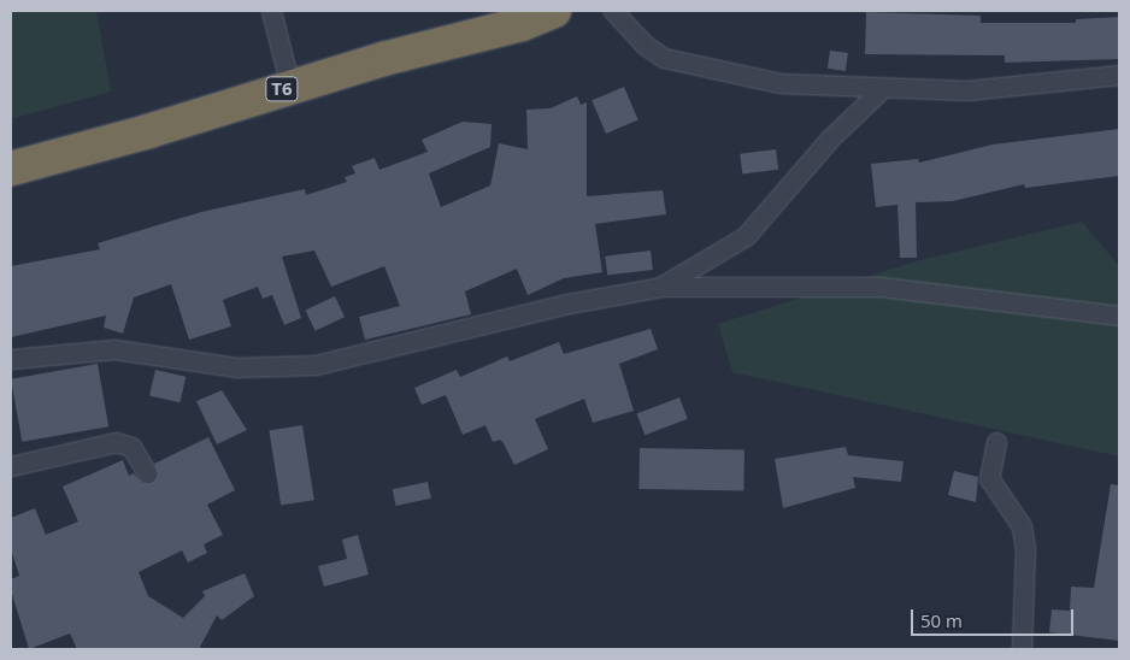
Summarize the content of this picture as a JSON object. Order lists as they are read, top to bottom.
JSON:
{
  "streets": {
    "highway": ["T6"]
  },
  "scale_bar": "50 m"
}
